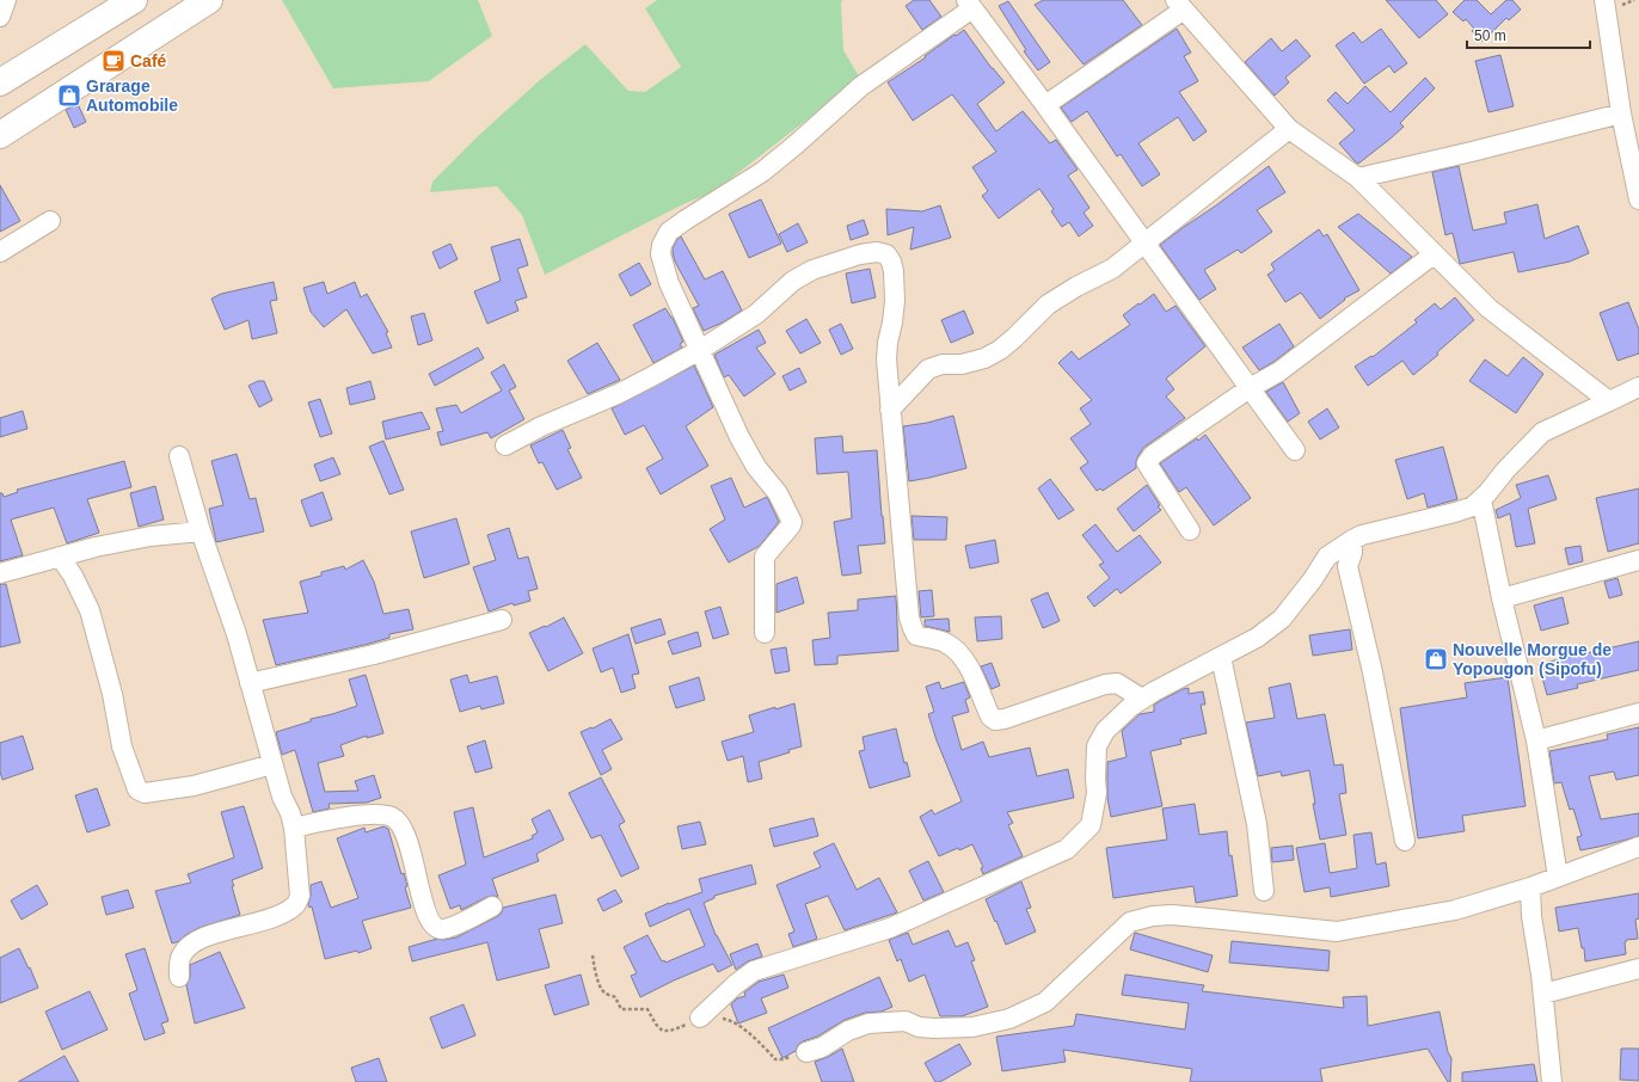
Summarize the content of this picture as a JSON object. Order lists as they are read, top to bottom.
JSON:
{
  "places": {
    "cafe": ["Café"],
    "shop": ["Grarage Automobile", "Nouvelle Morgue de Yopougon (Sipofu)"]
  },
  "scale_bar": "50 m"
}
